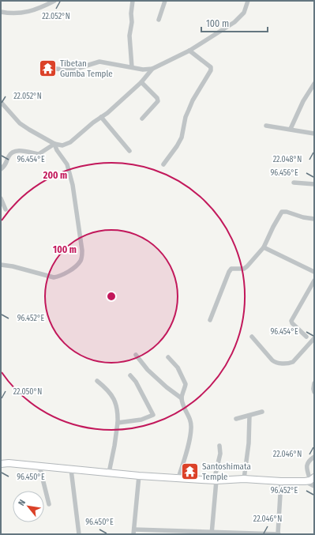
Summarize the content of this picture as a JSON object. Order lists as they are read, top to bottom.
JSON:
{
  "places": {
    "temple": ["Tibetan Gumba Temple", "Santoshimata Temple"]
  },
  "scale_bar": "100 m",
  "north": "top left",
  "coordinates": [
    "22.052°N",
    "96.454°E",
    "22.048°N",
    "96.456°E",
    "96.452°E",
    "22.050°N",
    "22.046°N",
    "96.450°E"
  ],
  "rings": ["200 m", "100 m"]
}
